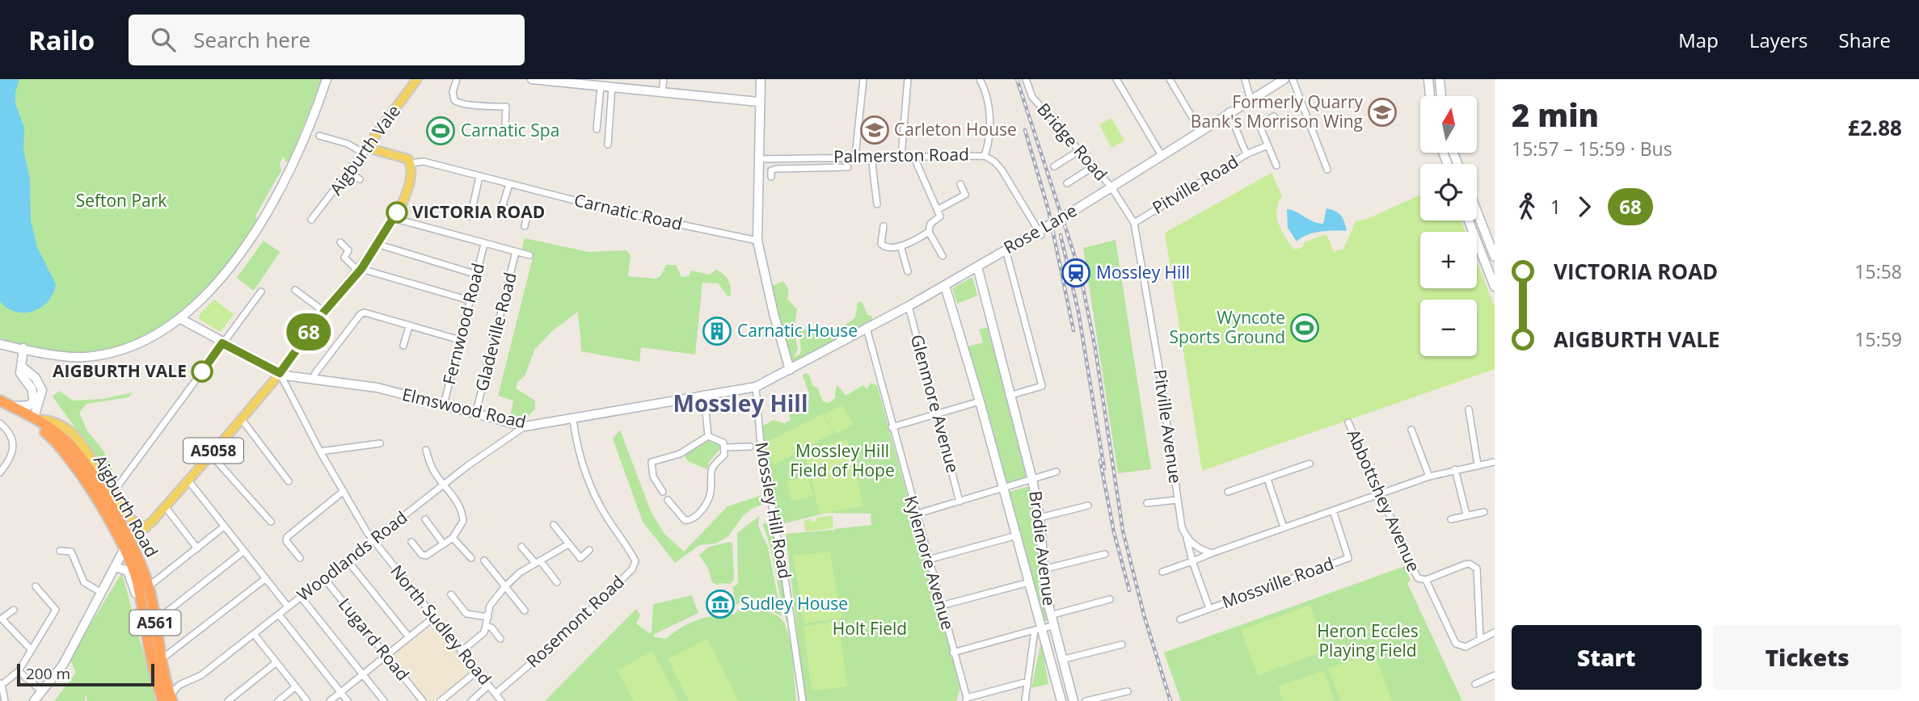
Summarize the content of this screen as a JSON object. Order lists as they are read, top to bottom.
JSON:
{
  "streets": {
    "highway": ["Aigburth Road", "A561"],
    "main road": ["Aigburth Vale", "Carnatic Road", "A5058"],
    "street": [
      "Bridge Road",
      "Palmerston Road",
      "Pitville Road",
      "Rose Lane",
      "Fernwood Road",
      "Gladeville Road",
      "Glenmore Avenue",
      "Elmswood Road",
      "Pitville Avenue",
      "Abbottshey Avenue",
      "Mossley Hill Road",
      "Brodie Avenue",
      "Woodlands Road",
      "Kylemore Avenue",
      "Mossville Road",
      "Rosemont Road",
      "North Sudley Road",
      "Lugard Road"
    ]
  },
  "crossings": [
    ["Bridge Road", "Rose Lane"],
    ["Bridge Road", "Pitville Avenue"],
    ["Aigburth Vale", "Carnatic Road"],
    ["Palmerston Road", "Rose Lane"],
    ["Pitville Road", "Rose Lane"],
    ["Pitville Road", "Pitville Avenue"],
    ["Carnatic Road", "A5058"],
    ["Rose Lane", "Glenmore Avenue"],
    ["Rose Lane", "Elmswood Road"],
    ["Rose Lane", "Pitville Avenue"],
    ["Rose Lane", "Brodie Avenue"],
    ["Rose Lane", "Kylemore Avenue"],
    ["Fernwood Road", "Elmswood Road"],
    ["Gladeville Road", "Elmswood Road"],
    ["Elmswood Road", "A5058"],
    ["Elmswood Road", "Mossley Hill Road"],
    ["Elmswood Road", "Woodlands Road"],
    ["Elmswood Road", "Rosemont Road"],
    ["Elmswood Road", "North Sudley Road"],
    ["Pitville Avenue", "Mossville Road"],
    ["A5058", "Aigburth Road"],
    ["A5058", "North Sudley Road"],
    ["Aigburth Road", "Woodlands Road"],
    ["Woodlands Road", "North Sudley Road"],
    ["Woodlands Road", "Lugard Road"],
    ["Rosemont Road", "North Sudley Road"]
  ],
  "districts": ["Mossley Hill"],
  "parks": [
    "Sefton Park",
    "Mossley Hill Field of Hope",
    "Holt Field",
    "Heron Eccles Playing Field"
  ],
  "places": {
    "school or university": ["Formerly Quarry Bank's Morrison Wing", "Carleton House"],
    "sports": ["Carnatic Spa", "Wyncote Sports Ground"],
    "other": ["VICTORIA ROAD", "AIGBURTH VALE"],
    "station": ["Mossley Hill"],
    "building": ["Carnatic House"],
    "museum": ["Sudley House"]
  },
  "lines": ["bus line 68"],
  "scale_bar": "200 m",
  "north": "top",
  "page": {
    "header": "Railo",
    "search": "Search here",
    "nav": ["Map", "Layers", "Share"],
    "on_map": "68",
    "heading": ["2 min", "15:57 – 15:59 · Bus", "£2.88"],
    "map_buttons": ["+", "−"],
    "legs": ["1", "68"],
    "list": [
      {
        "name": "VICTORIA ROAD",
        "value": "15:58"
      },
      {
        "name": "AIGBURTH VALE",
        "value": "15:59"
      }
    ],
    "buttons": ["Start", "Tickets"],
    "scale": "200 m"
  }
}
